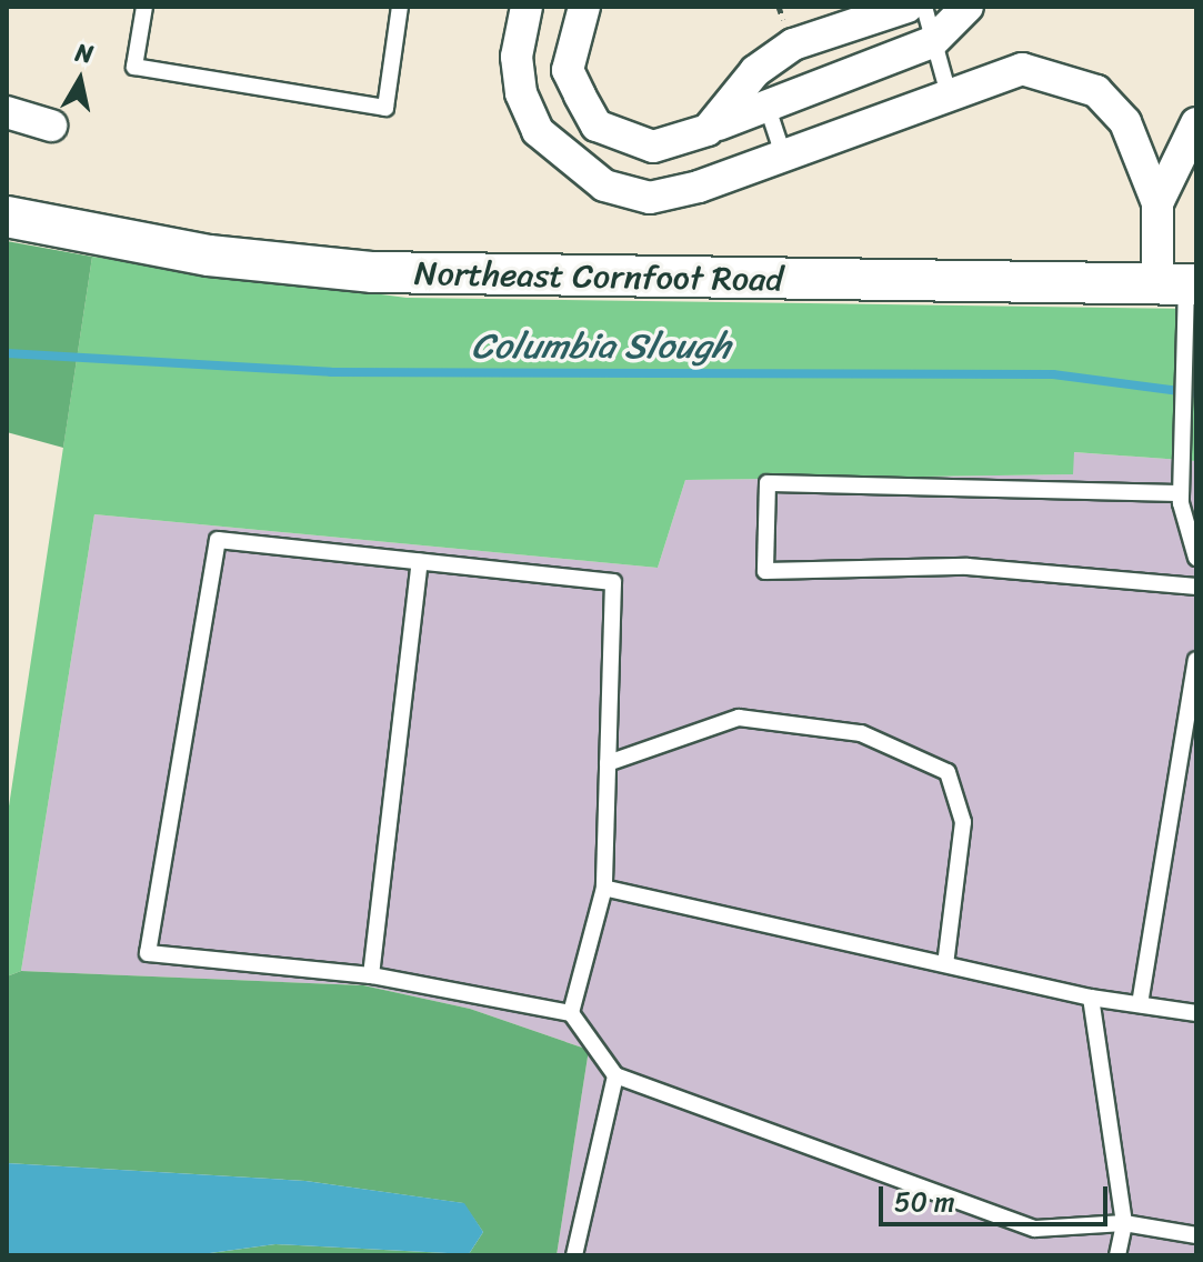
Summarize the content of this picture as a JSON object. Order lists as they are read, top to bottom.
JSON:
{
  "streets": {
    "street": ["Northeast Cornfoot Road"]
  },
  "water": ["Columbia Slough"],
  "scale_bar": "50 m",
  "north": "top"
}
